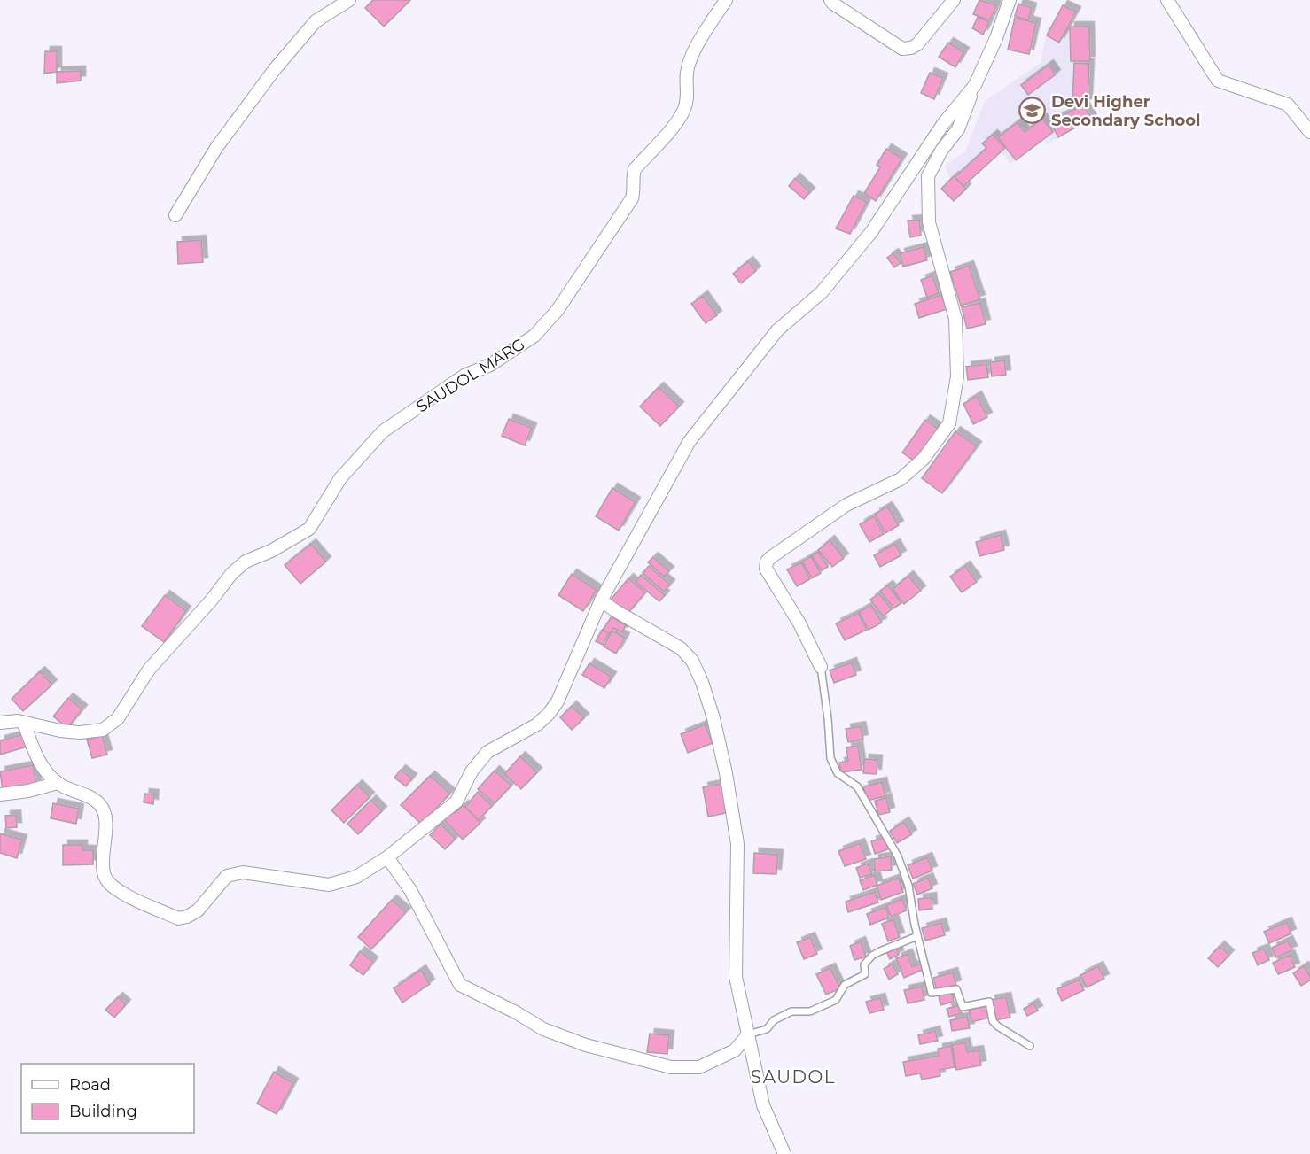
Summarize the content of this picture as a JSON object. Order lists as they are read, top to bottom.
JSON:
{
  "streets": {
    "street": ["SAUDOL MARG"]
  },
  "districts": ["SAUDOL"],
  "places": {
    "school or university": ["Devi Higher Secondary School"]
  },
  "legend": ["Road", "Building"]
}
